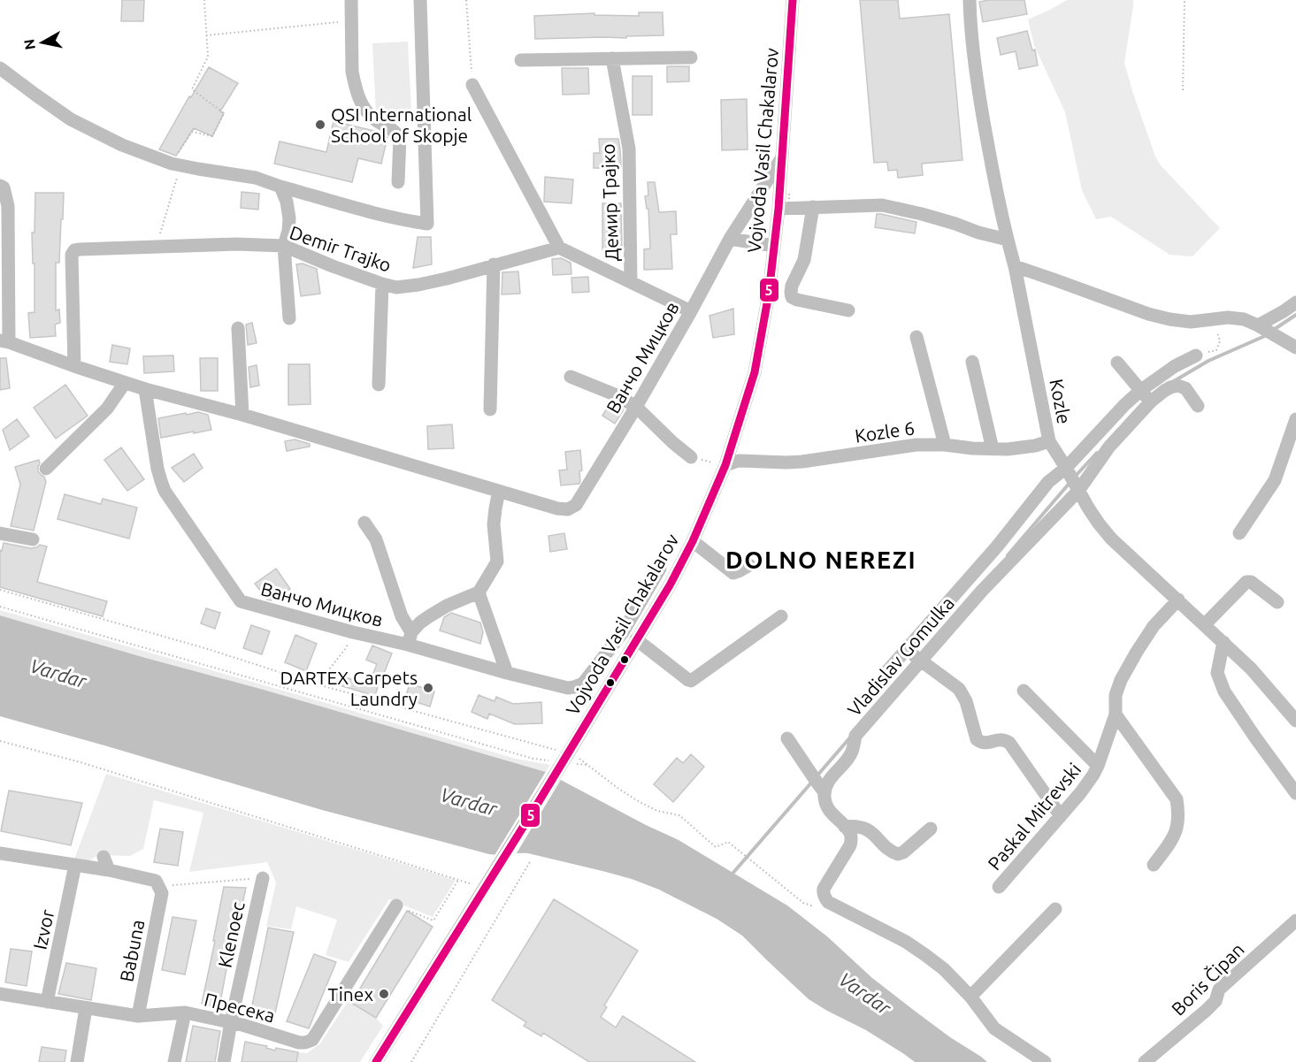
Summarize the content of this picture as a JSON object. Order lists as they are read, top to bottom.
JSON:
{
  "streets": {
    "street": [
      "Vojvoda Vasil Chakalarov",
      "Демир Трајко",
      "Demir Trajko",
      "Ванчо Мицков",
      "Kozle",
      "Kozle 6",
      "Vladislav Gomulka",
      "Paskal Mitrevski",
      "Izvor",
      "Klenoec",
      "Babuna",
      "Boris Čipan",
      "Пресека"
    ]
  },
  "crossings": [
    ["Vojvoda Vasil Chakalarov", "Ванчо Мицков"],
    ["Vojvoda Vasil Chakalarov", "Kozle 6"],
    ["Demir Trajko", "Ванчо Мицков"],
    ["Kozle", "Kozle 6"],
    ["Kozle", "Vladislav Gomulka"],
    ["Kozle", "Paskal Mitrevski"],
    ["Izvor", "Пресека"],
    ["Klenoec", "Пресека"],
    ["Babuna", "Пресека"]
  ],
  "districts": ["DOLNO NEREZI"],
  "water": ["Vardar"],
  "places": ["QSI International School of Skopje", "DARTEX Carpets Laundry", "Tinex"],
  "lines": ["transit line 5"],
  "north": "left"
}
